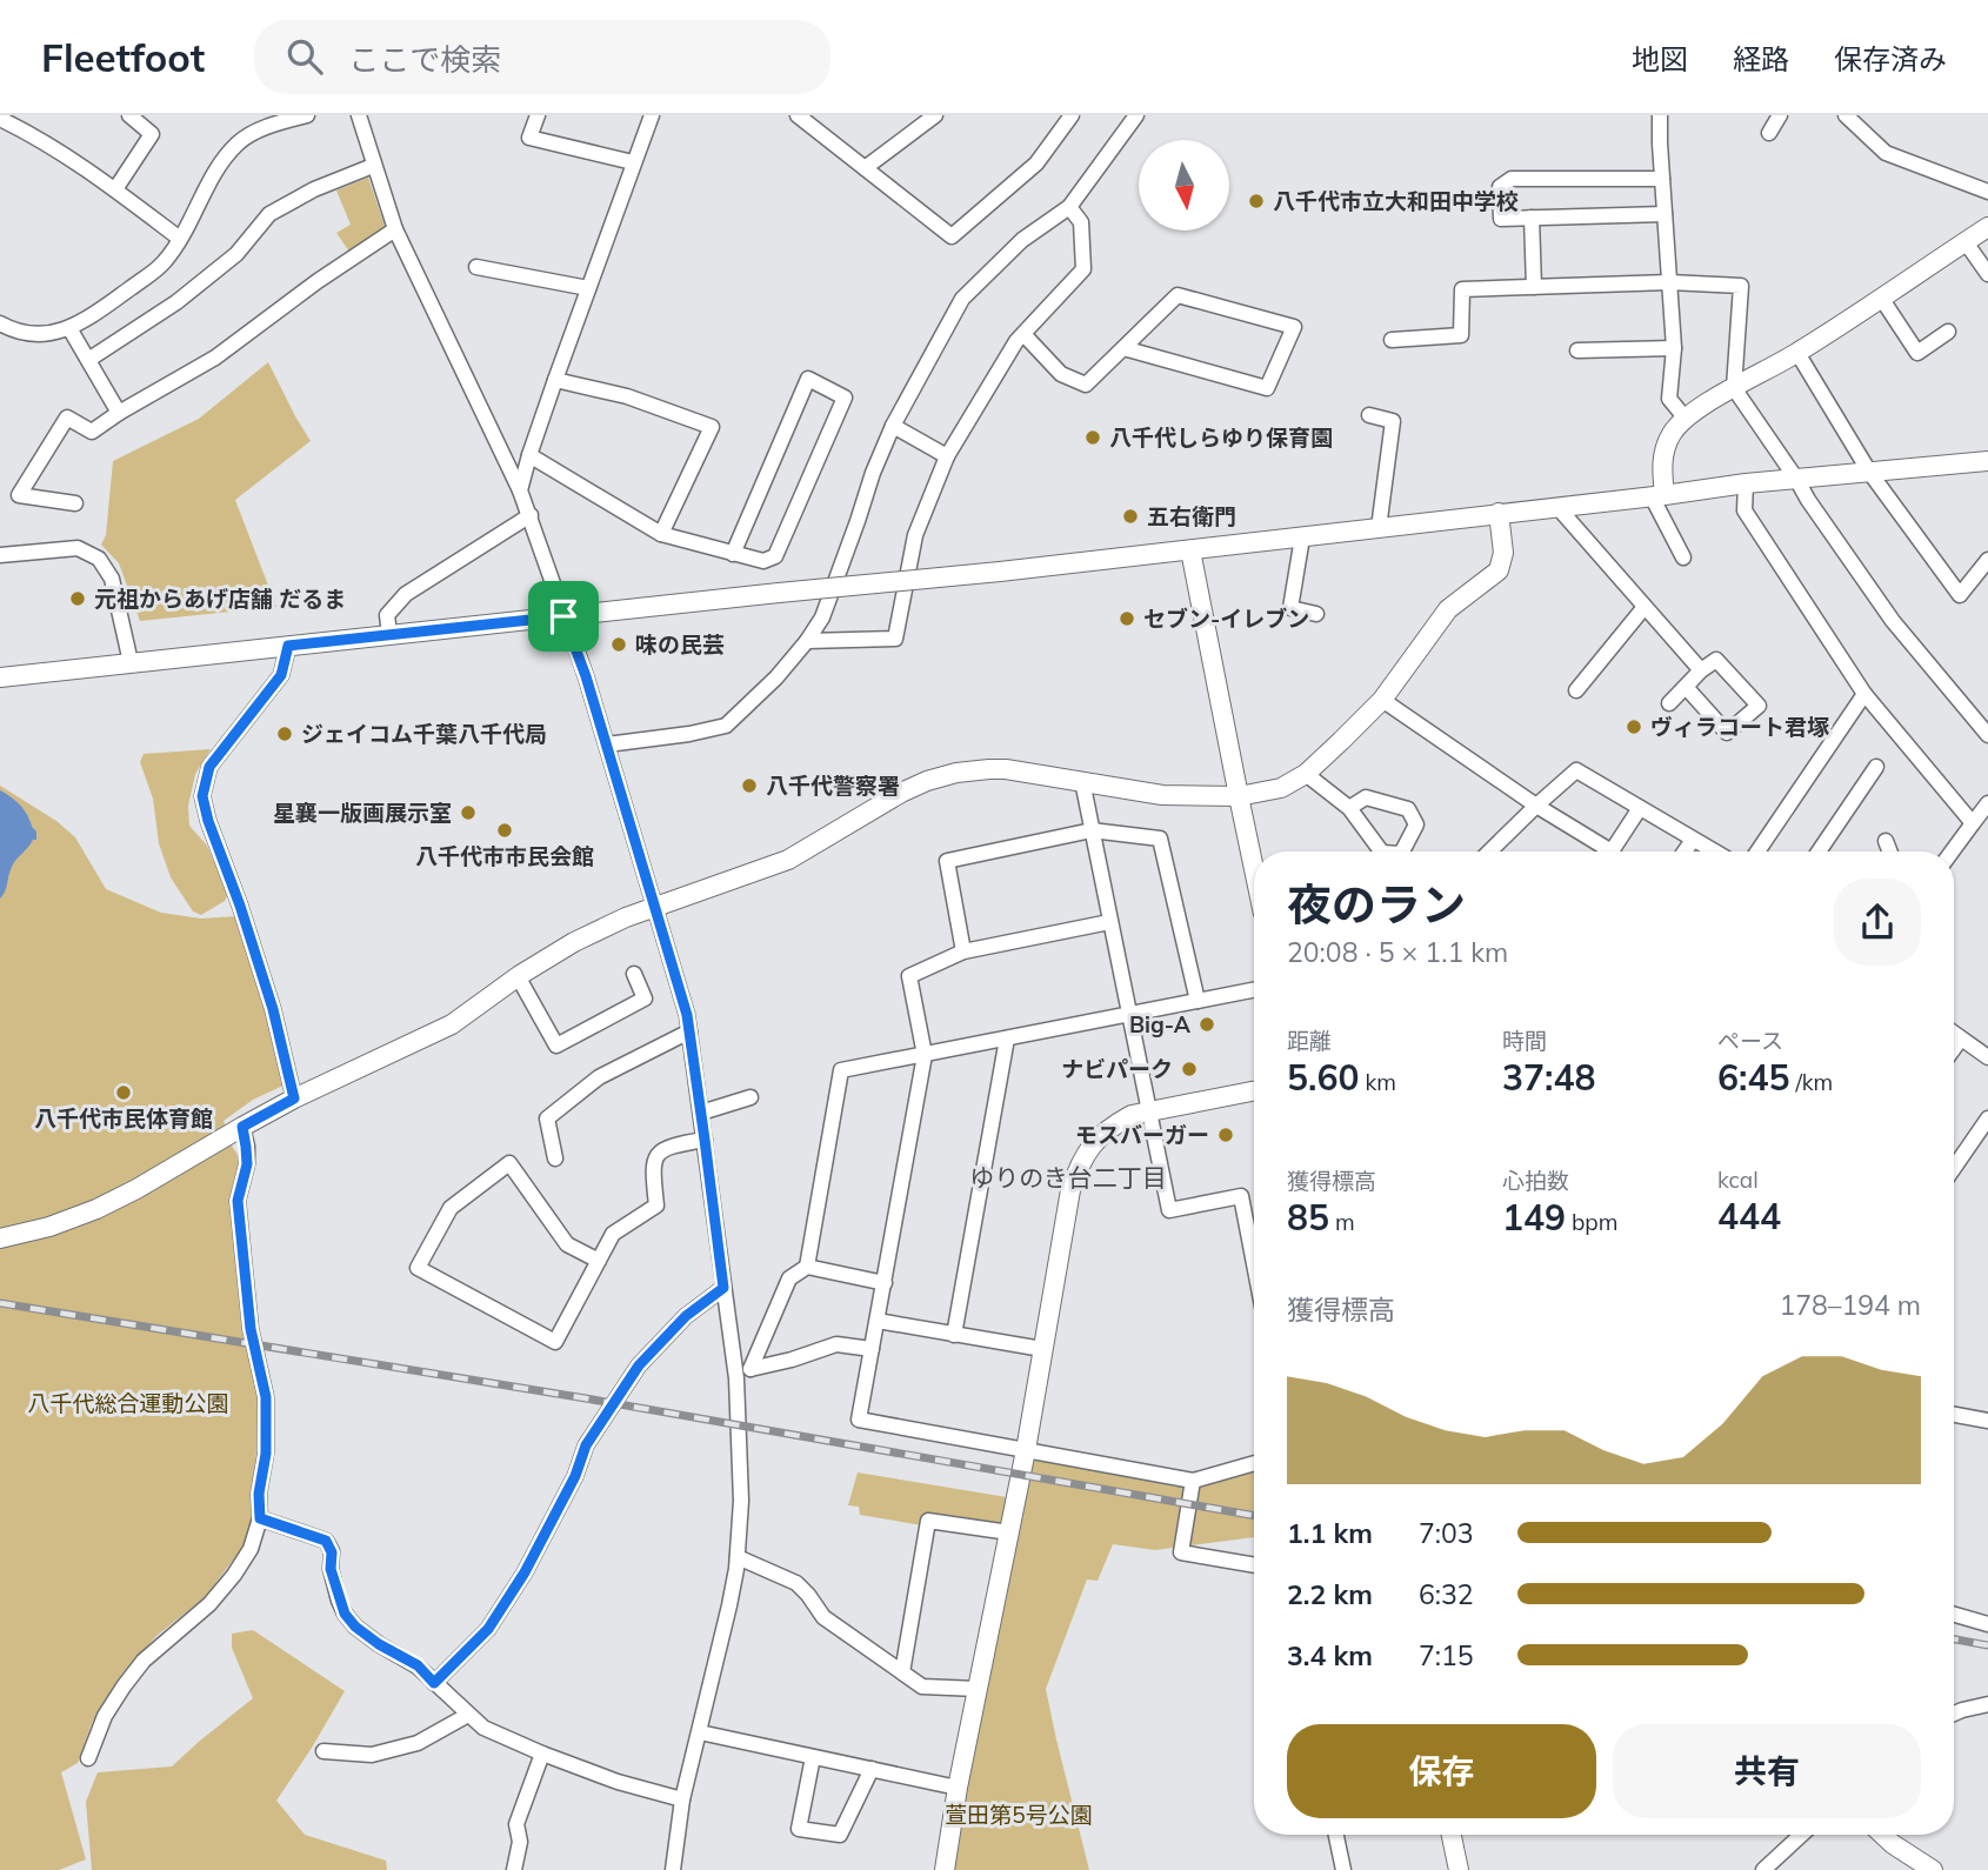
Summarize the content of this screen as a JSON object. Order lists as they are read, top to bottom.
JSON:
{
  "districts": ["ゆりのき台二丁目"],
  "parks": ["八千代総合運動公園", "萱田第5号公園"],
  "places": [
    "八千代市立大和田中学校",
    "八千代しらゆり保育園",
    "五右衛門",
    "元祖からあげ店舗 だるま",
    "セブン-イレブン",
    "味の民芸",
    "ヴィラコート君塚",
    "ジェイコム千葉八千代局",
    "八千代警察署",
    "星襄一版画展示室",
    "八千代市市民会館",
    "Big-A",
    "ナビパーク",
    "八千代市民体育館",
    "モスバーガー"
  ],
  "north": "bottom",
  "page": {
    "header": "Fleetfoot",
    "search": "ここで検索",
    "nav": ["地図", "経路", "保存済み"],
    "heading": ["夜のラン", "20:08 · 5 × 1.1 km"],
    "stats": [
      ["距離", "5.60 km"],
      ["時間", "37:48"],
      ["ペース", "6:45 /km"],
      ["獲得標高", "85 m"],
      ["心拍数", "149 bpm"],
      ["kcal", "444"]
    ],
    "chart": ["獲得標高", "178–194 m"],
    "list": [
      {
        "name": "1.1 km",
        "note": "7:03"
      },
      {
        "name": "2.2 km",
        "note": "6:32"
      },
      {
        "name": "3.4 km",
        "note": "7:15"
      }
    ],
    "buttons": ["保存", "共有"]
  }
}
